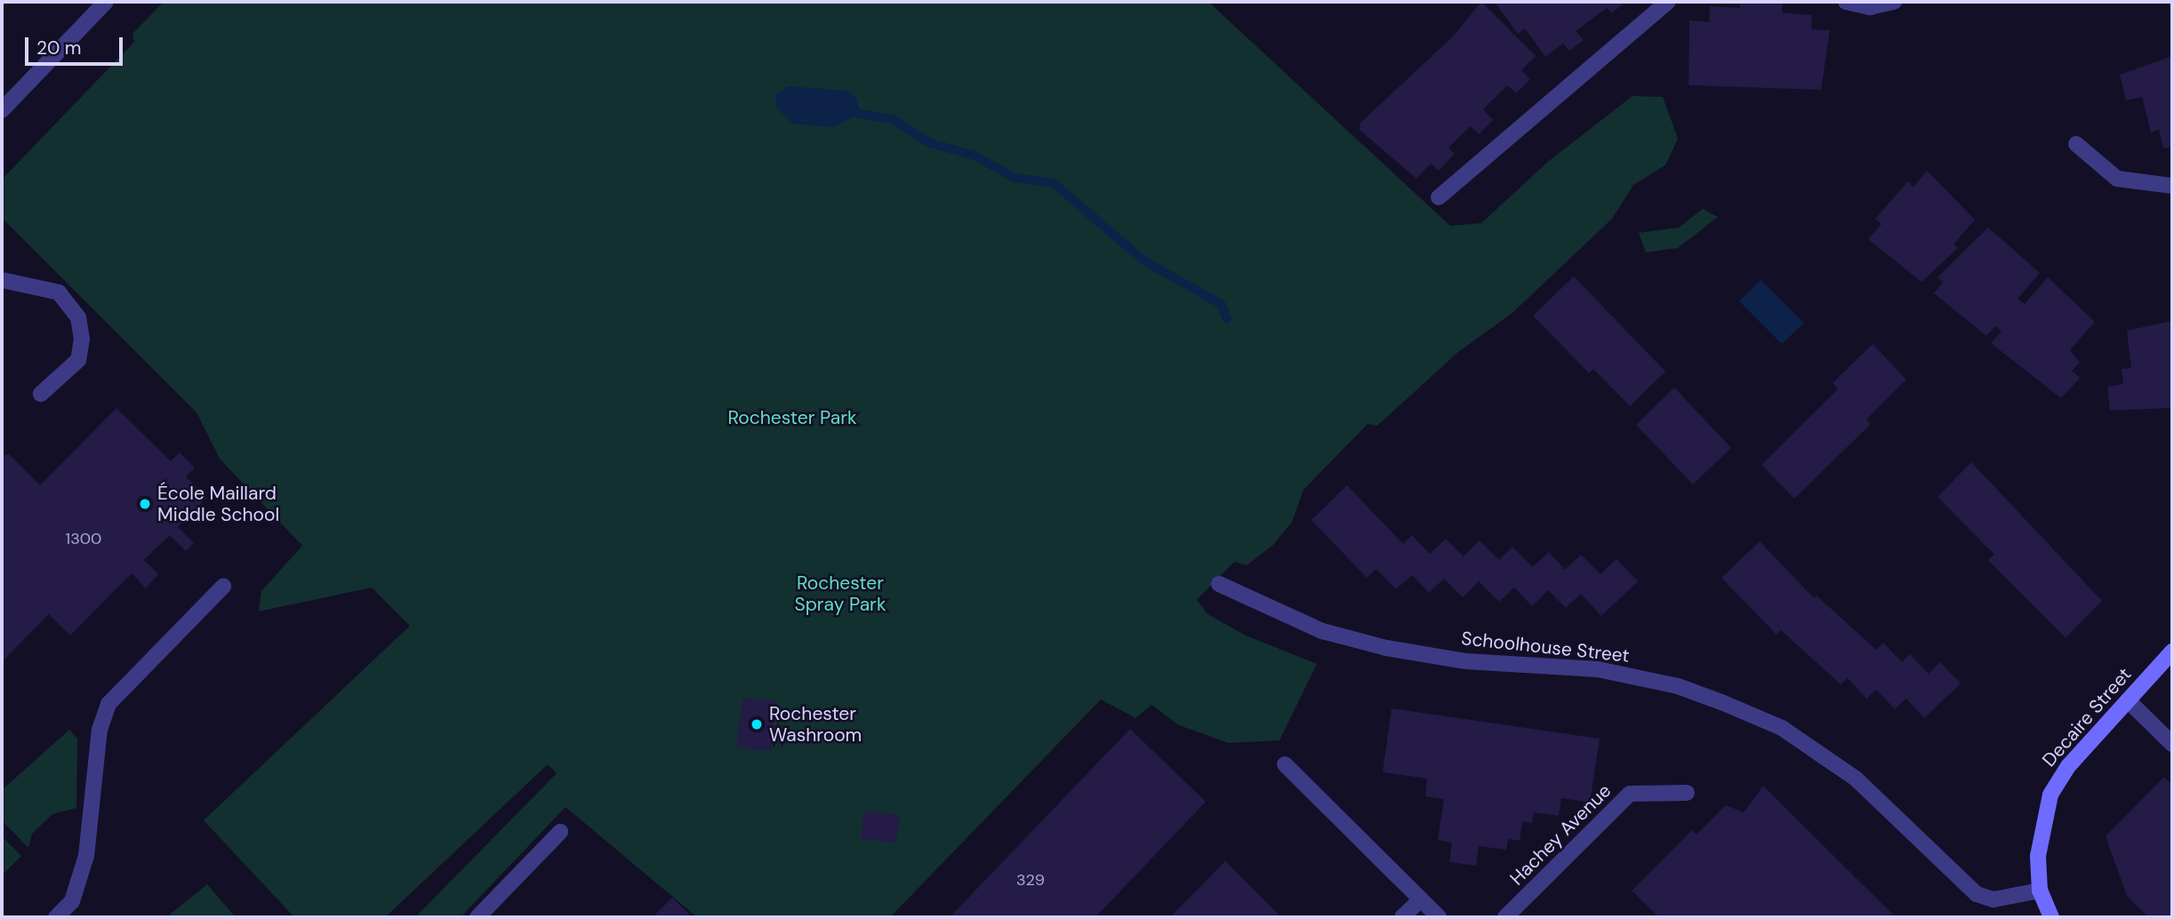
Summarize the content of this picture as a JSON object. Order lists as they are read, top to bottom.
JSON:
{
  "streets": {
    "street": ["Schoolhouse Street", "Decaire Street", "Hachey Avenue"]
  },
  "crossings": [
    ["Schoolhouse Street", "Decaire Street"]
  ],
  "parks": ["Rochester Park", "Rochester Spray Park"],
  "places": ["École Maillard Middle School", "Rochester Washroom"],
  "house_numbers": ["1300", "329"],
  "scale_bar": "20 m"
}
